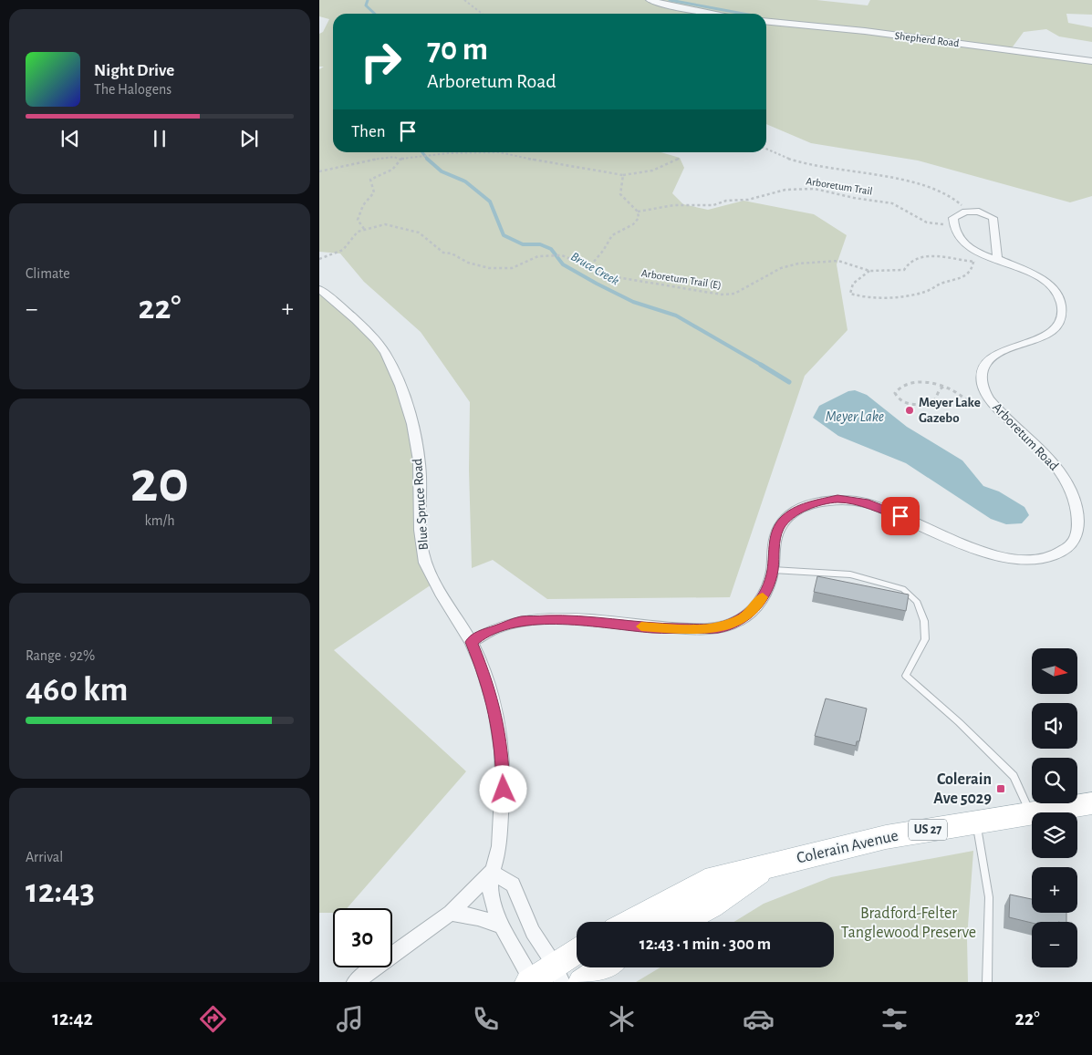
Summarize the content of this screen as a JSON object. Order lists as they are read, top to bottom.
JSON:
{
  "streets": {
    "main road": ["US 27", "Colerain Avenue"],
    "street": ["Shepherd Road", "Arboretum Road", "Blue Spruce Road"],
    "path": ["Arboretum Trail", "Arboretum Trail (E)"]
  },
  "crossings": [
    ["Arboretum Trail", "Arboretum Road"],
    ["Arboretum Road", "Blue Spruce Road"]
  ],
  "water": ["Bruce Creek", "Meyer Lake"],
  "parks": ["Bradford-Felter Tanglewood Preserve"],
  "places": {
    "other": ["Meyer Lake Gazebo"],
    "transit": ["Colerain Ave 5029"]
  },
  "north": "right",
  "page": {
    "turn": ["70 m", "Arboretum Road"],
    "song": ["Night Drive", "The Halogens"],
    "then": "Then",
    "tile": [
      "Climate",
      ["20", "km/h"],
      ["Range · 92%", "460 km"],
      ["Arrival", "12:43"]
    ],
    "heat": ["−", "22°", "+"],
    "map_buttons": ["+", "−"],
    "limit": "30",
    "trip": "12:43 · 1 min · 300 m",
    "tabs": ["12:42", "22°"]
  }
}
